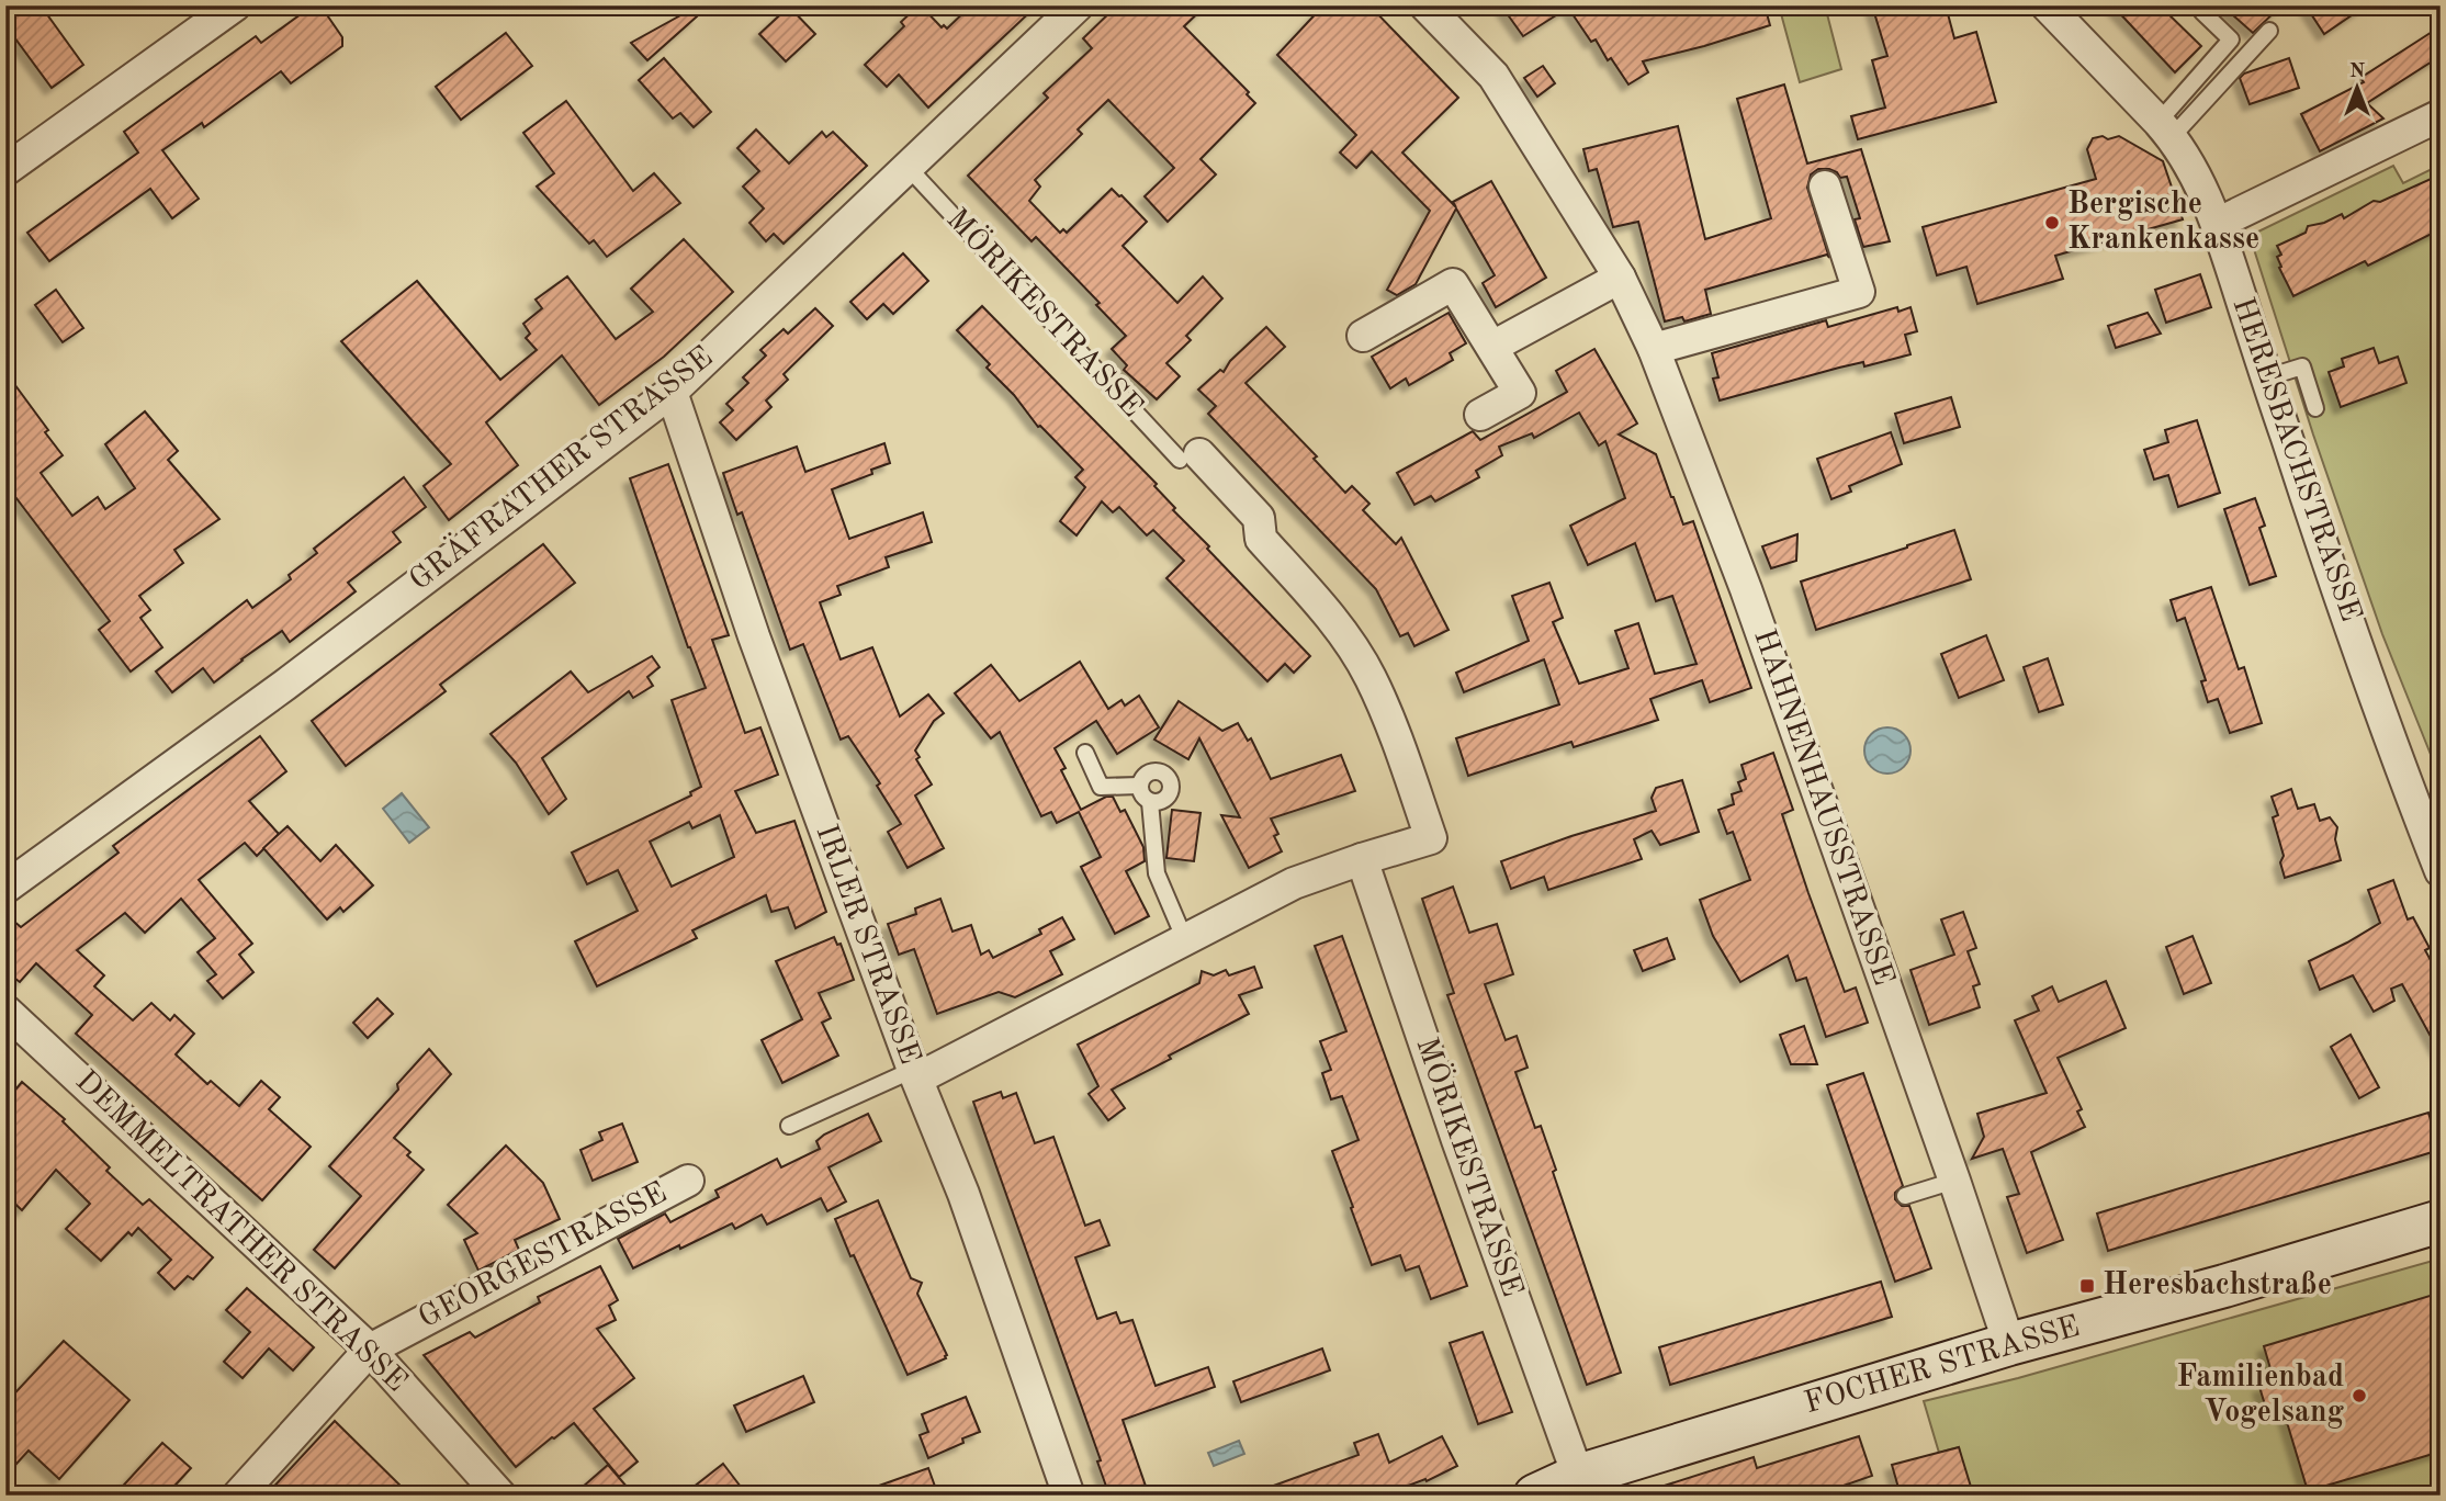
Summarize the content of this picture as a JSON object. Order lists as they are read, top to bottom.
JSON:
{
  "streets": {
    "main road": ["FOCHER STRASSE"],
    "street": [
      "MÖRIKESTRASSE",
      "HERESBACHSTRASSE",
      "GRÄFRATHER STRASSE",
      "HAHNENHAUSSTRASSE",
      "IRLER STRASSE",
      "DEMMELTRATHER STRASSE",
      "GEORGESTRASSE"
    ]
  },
  "crossings": [
    ["MÖRIKESTRASSE", "GRÄFRATHER STRASSE"],
    ["MÖRIKESTRASSE", "FOCHER STRASSE"],
    ["GRÄFRATHER STRASSE", "IRLER STRASSE"],
    ["HAHNENHAUSSTRASSE", "FOCHER STRASSE"],
    ["DEMMELTRATHER STRASSE", "GEORGESTRASSE"]
  ],
  "places": {
    "other": ["Bergische Krankenkasse", "Familienbad Vogelsang"],
    "transit": ["Heresbachstraße"]
  },
  "north": "top"
}
